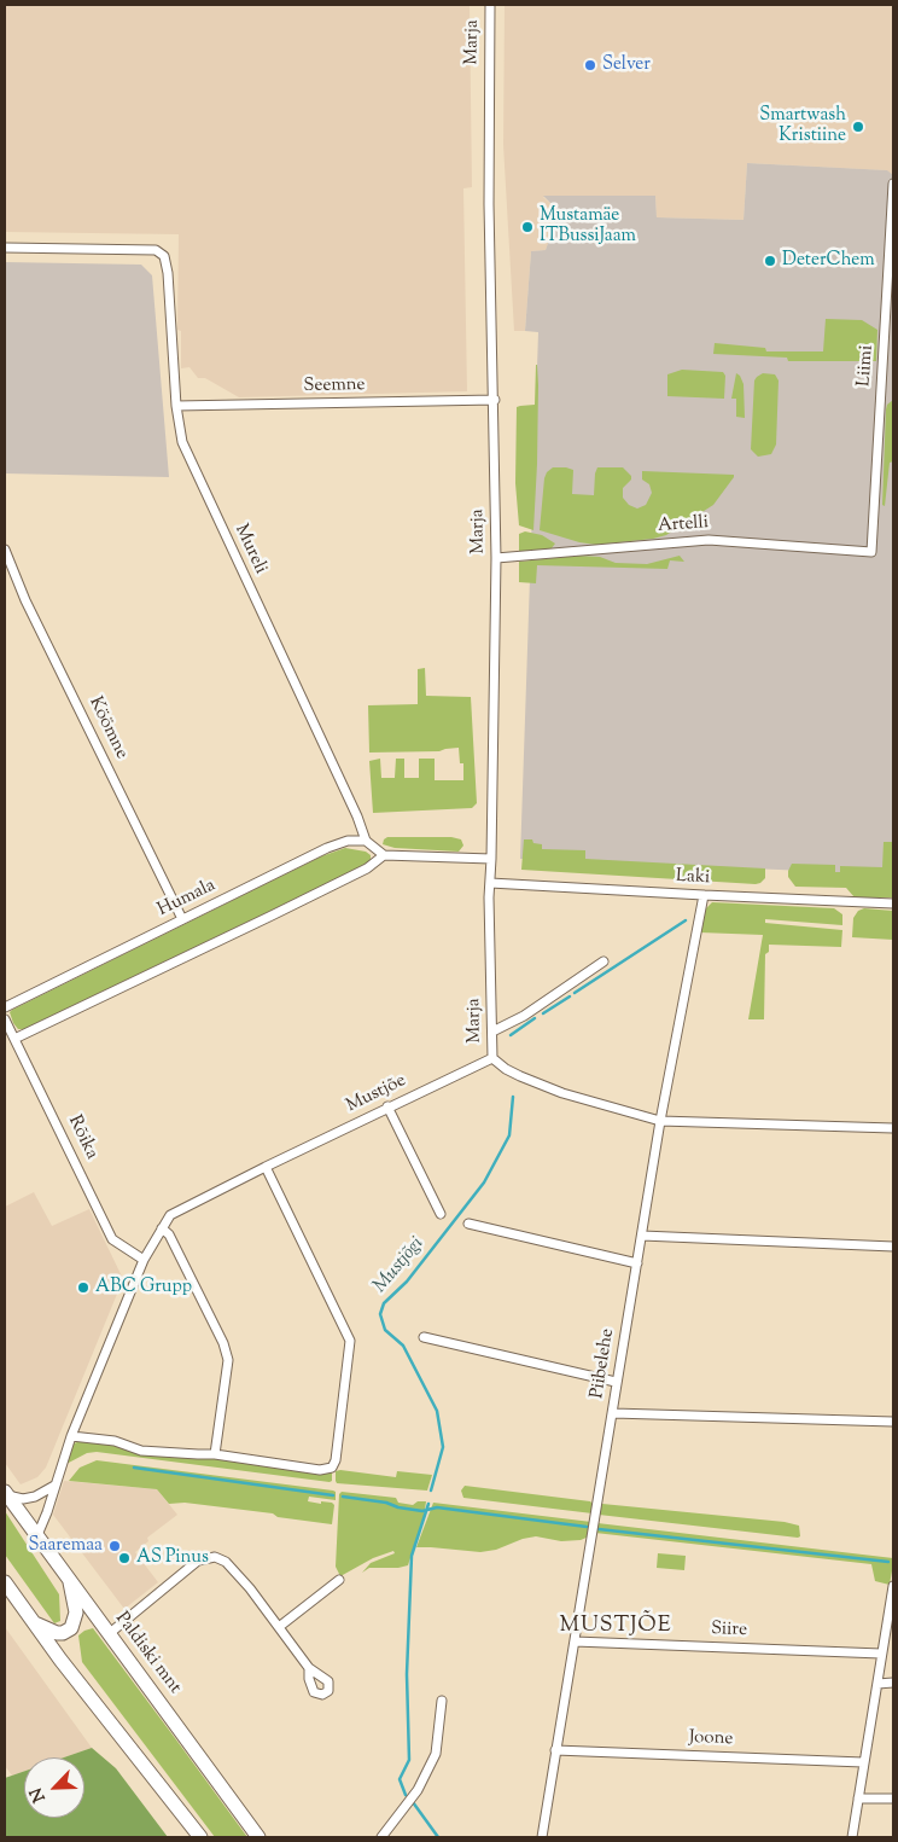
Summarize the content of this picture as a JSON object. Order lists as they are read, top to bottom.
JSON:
{
  "streets": {
    "main road": ["Paldiski mnt"],
    "street": [
      "Marja",
      "Liimi",
      "Seemne",
      "Artelli",
      "Mureli",
      "Köömne",
      "Laki",
      "Humala",
      "Mustjõe",
      "Rõika",
      "Piibelehe",
      "Siire",
      "Joone"
    ]
  },
  "crossings": [
    ["Marja", "Seemne"],
    ["Marja", "Artelli"],
    ["Marja", "Laki"],
    ["Marja", "Mustjõe"],
    ["Liimi", "Artelli"],
    ["Seemne", "Mureli"],
    ["Mureli", "Humala"],
    ["Köömne", "Humala"],
    ["Laki", "Piibelehe"],
    ["Mustjõe", "Rõika"],
    ["Mustjõe", "Paldiski mnt"],
    ["Piibelehe", "Siire"],
    ["Piibelehe", "Joone"]
  ],
  "districts": ["MUSTJÕE"],
  "water": ["Mustjõgi"],
  "places": [
    "Selver",
    "Smartwash Kristiine",
    "Mustamäe ITBussiJaam",
    "DeterChem",
    "ABC Grupp",
    "Saaremaa",
    "AS Pinus"
  ],
  "north": "bottom left"
}
